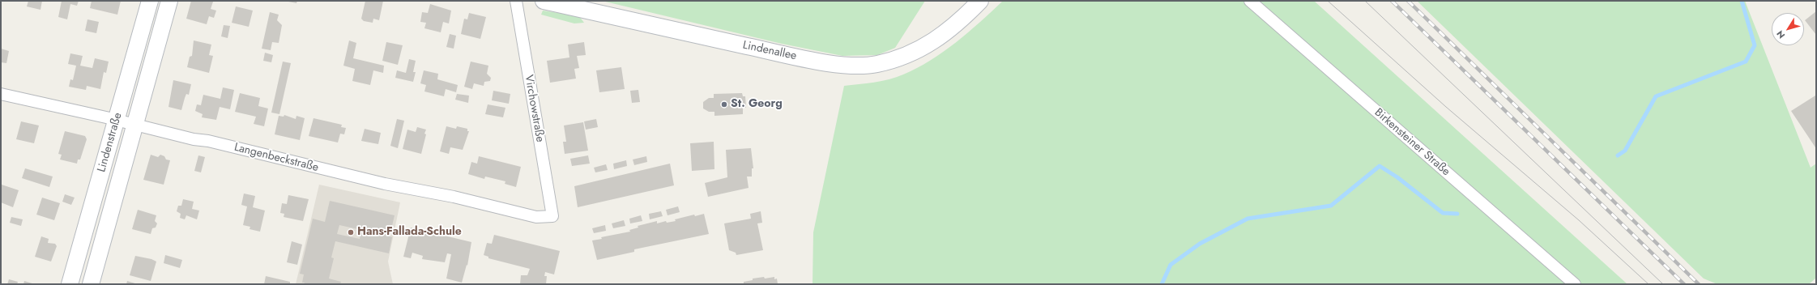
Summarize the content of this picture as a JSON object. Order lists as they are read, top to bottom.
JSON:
{
  "streets": {
    "street": [
      "Lindenallee",
      "Virchowstraße",
      "Lindenstraße",
      "Birkensteiner Straße",
      "Langenbeckstraße"
    ]
  },
  "crossings": [
    ["Virchowstraße", "Langenbeckstraße"],
    ["Lindenstraße", "Langenbeckstraße"]
  ],
  "places": ["St. Georg", "Hans-Fallada-Schule"],
  "north": "bottom left"
}
